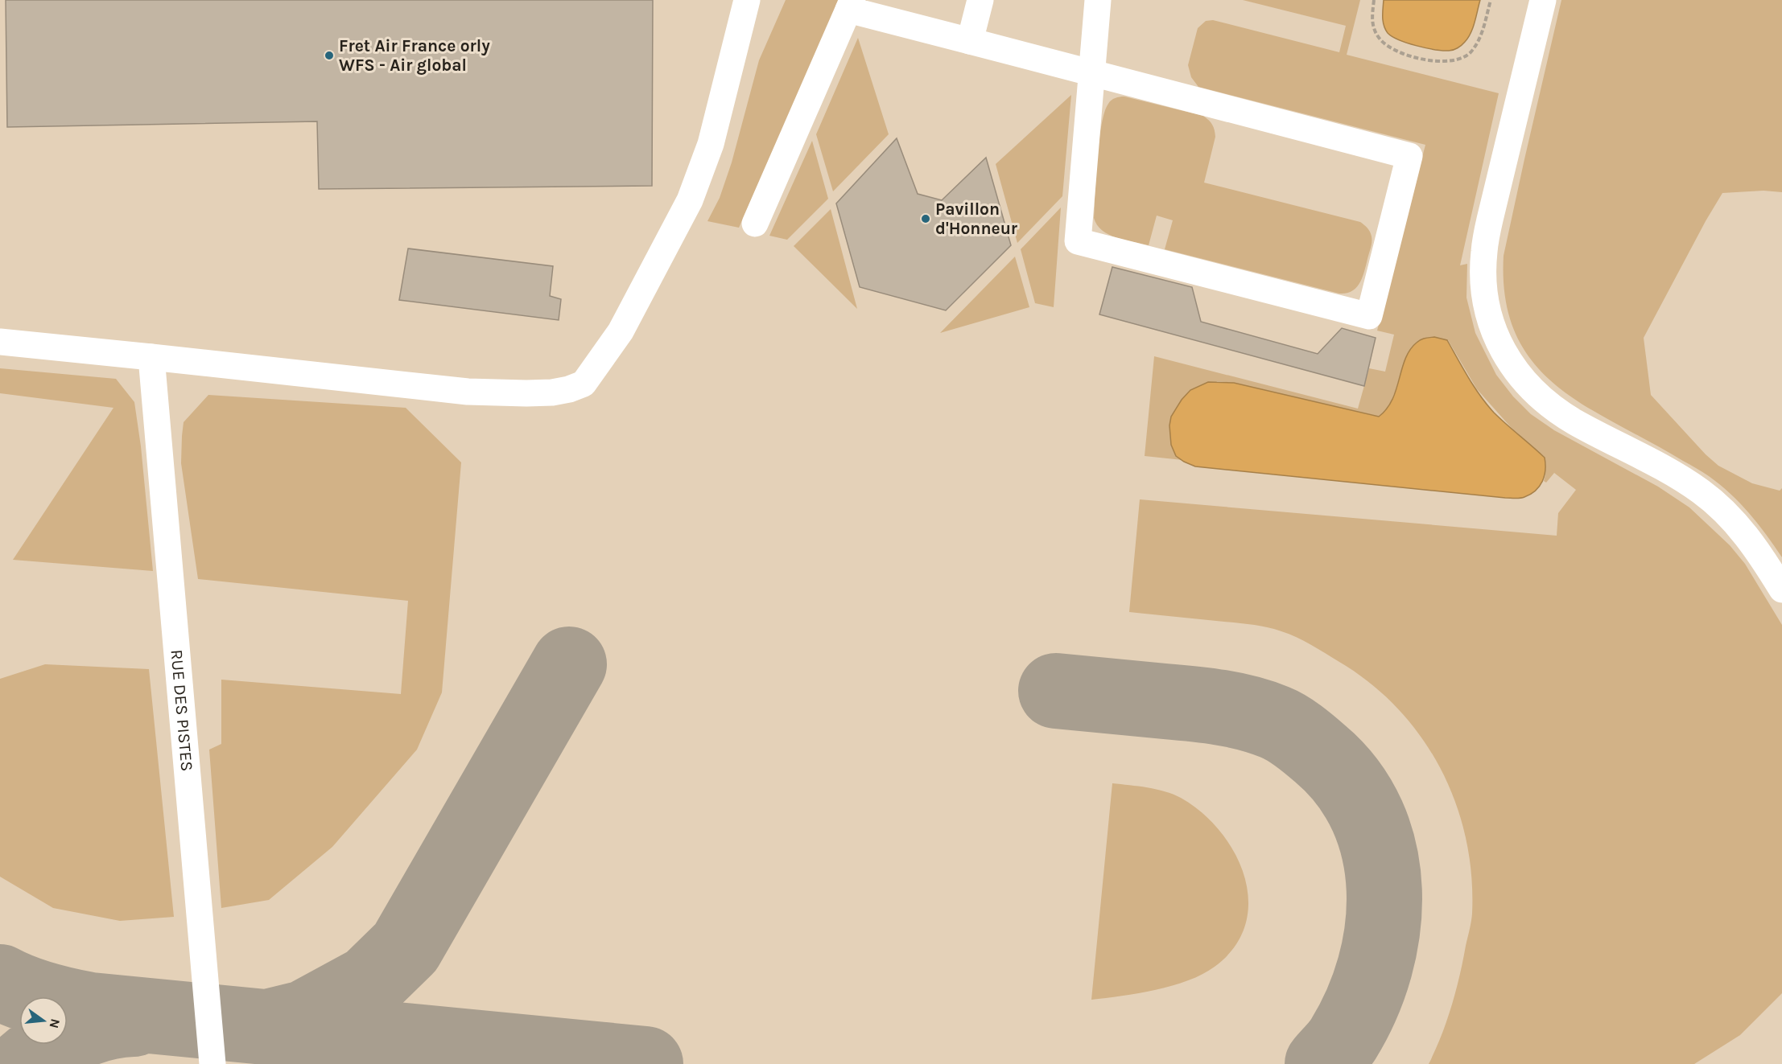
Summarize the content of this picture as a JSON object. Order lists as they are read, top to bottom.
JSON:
{
  "streets": {
    "lane": ["RUE DES PISTES"]
  },
  "places": ["Fret Air France orly WFS - Air global", "Pavillon d'Honneur"],
  "north": "right"
}
